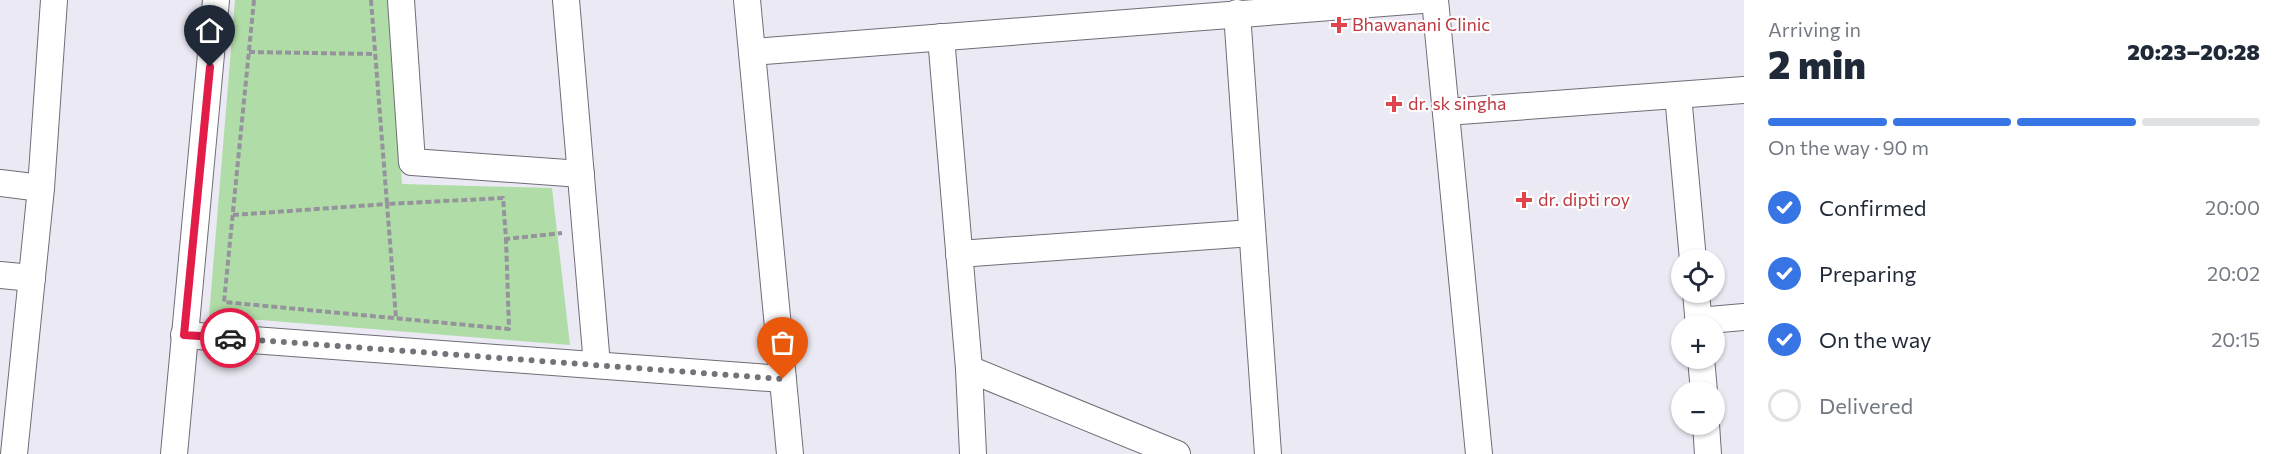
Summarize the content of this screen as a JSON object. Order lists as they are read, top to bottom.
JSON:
{
  "places": {
    "health": ["Bhawanani Clinic", "dr. sk singha", "dr. dipti roy"]
  },
  "page": {
    "heading": ["2 min", "Arriving in", "20:23–20:28"],
    "bar": "On the way · 90 m",
    "list": [
      ["Confirmed", "20:00"],
      ["Preparing", "20:02"],
      ["On the way", "20:15"],
      "Delivered"
    ],
    "map_buttons": ["+", "−"]
  }
}
